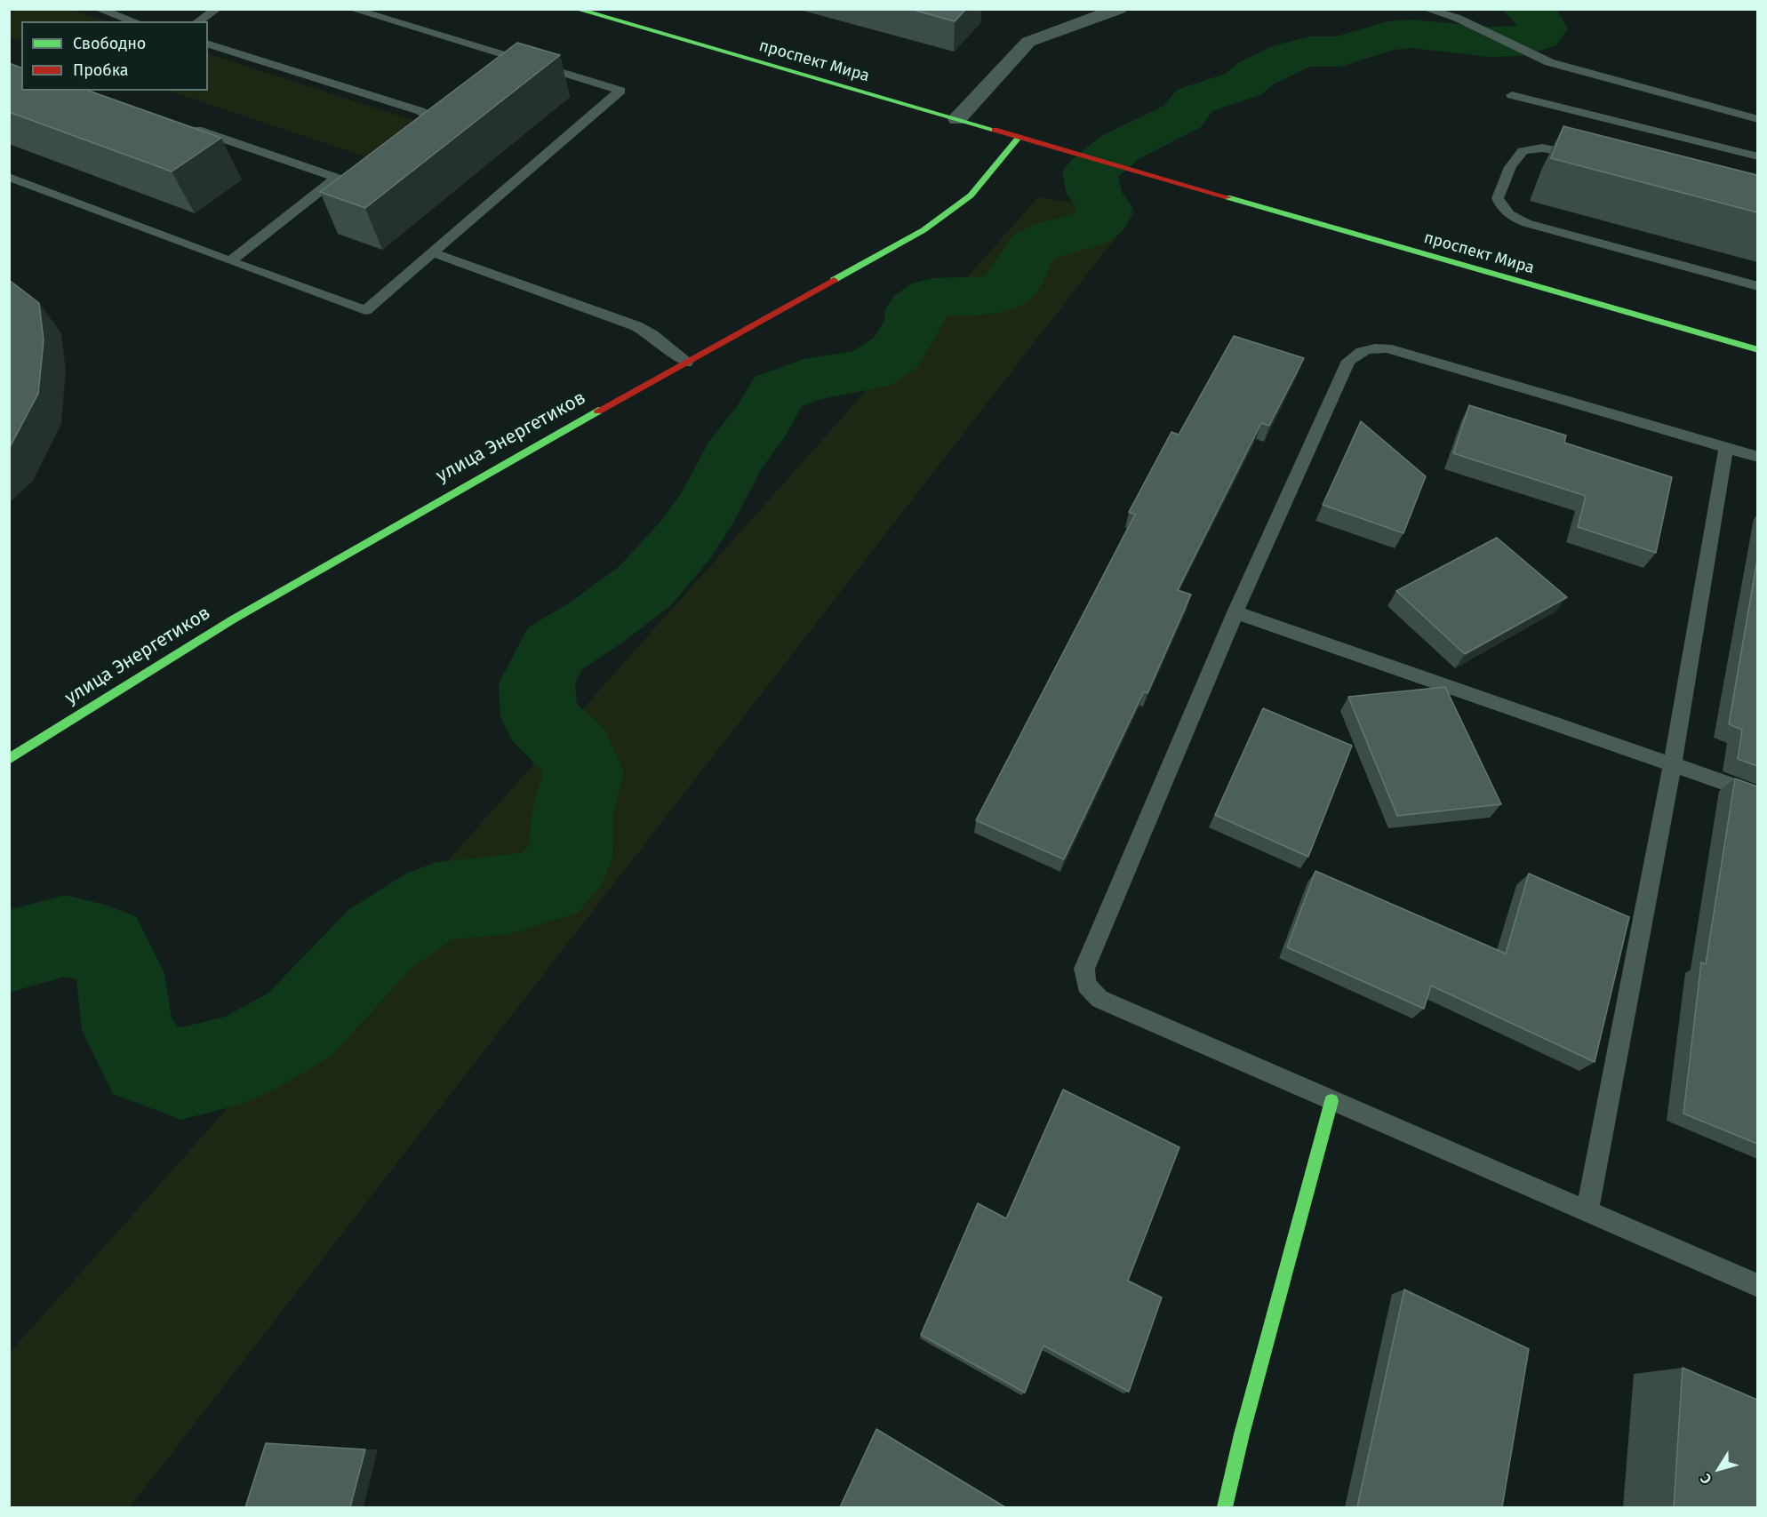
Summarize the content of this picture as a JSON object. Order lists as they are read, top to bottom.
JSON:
{
  "streets": {
    "main road": ["проспект Мира", "улица Энергетиков"]
  },
  "crossings": [
    ["проспект Мира", "улица Энергетиков"]
  ],
  "legend": ["Свободно", "Пробка"],
  "north": "bottom left"
}
